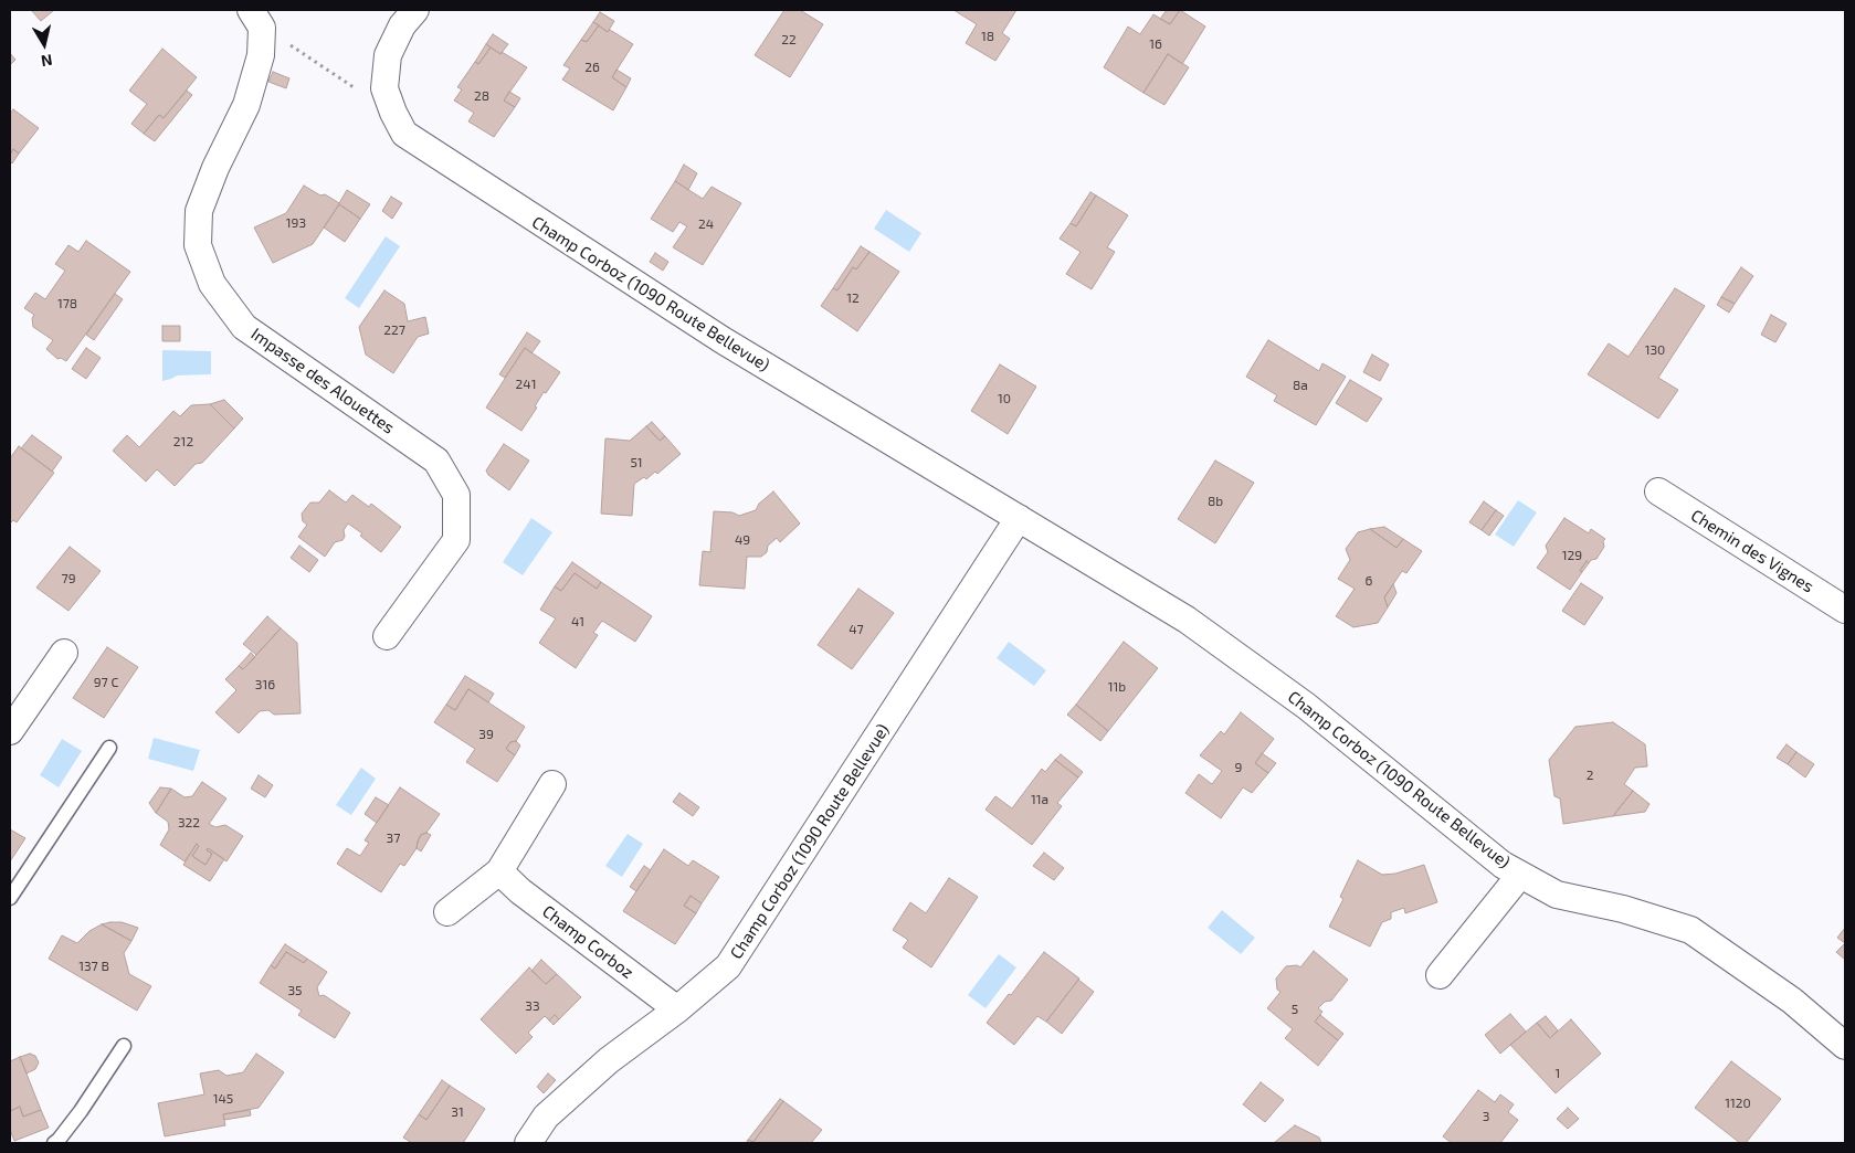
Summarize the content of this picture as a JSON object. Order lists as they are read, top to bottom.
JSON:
{
  "streets": {
    "street": [
      "Champ Corboz (1090 Route Bellevue)",
      "Impasse des Alouettes",
      "Chemin des Vignes",
      "Champ Corboz"
    ]
  },
  "crossings": [
    ["Champ Corboz (1090 Route Bellevue)", "Champ Corboz"]
  ],
  "house_numbers": [
    "18",
    "22",
    "16",
    "26",
    "28",
    "193",
    "24",
    "12",
    "178",
    "227",
    "130",
    "241",
    "8a",
    "10",
    "212",
    "51",
    "8b",
    "49",
    "129",
    "79",
    "6",
    "41",
    "47",
    "97 C",
    "316",
    "11b",
    "39",
    "9",
    "2",
    "11a",
    "322",
    "37",
    "137 B",
    "35",
    "33",
    "5",
    "1",
    "145",
    "1120",
    "31",
    "3"
  ],
  "north": "bottom"
}
